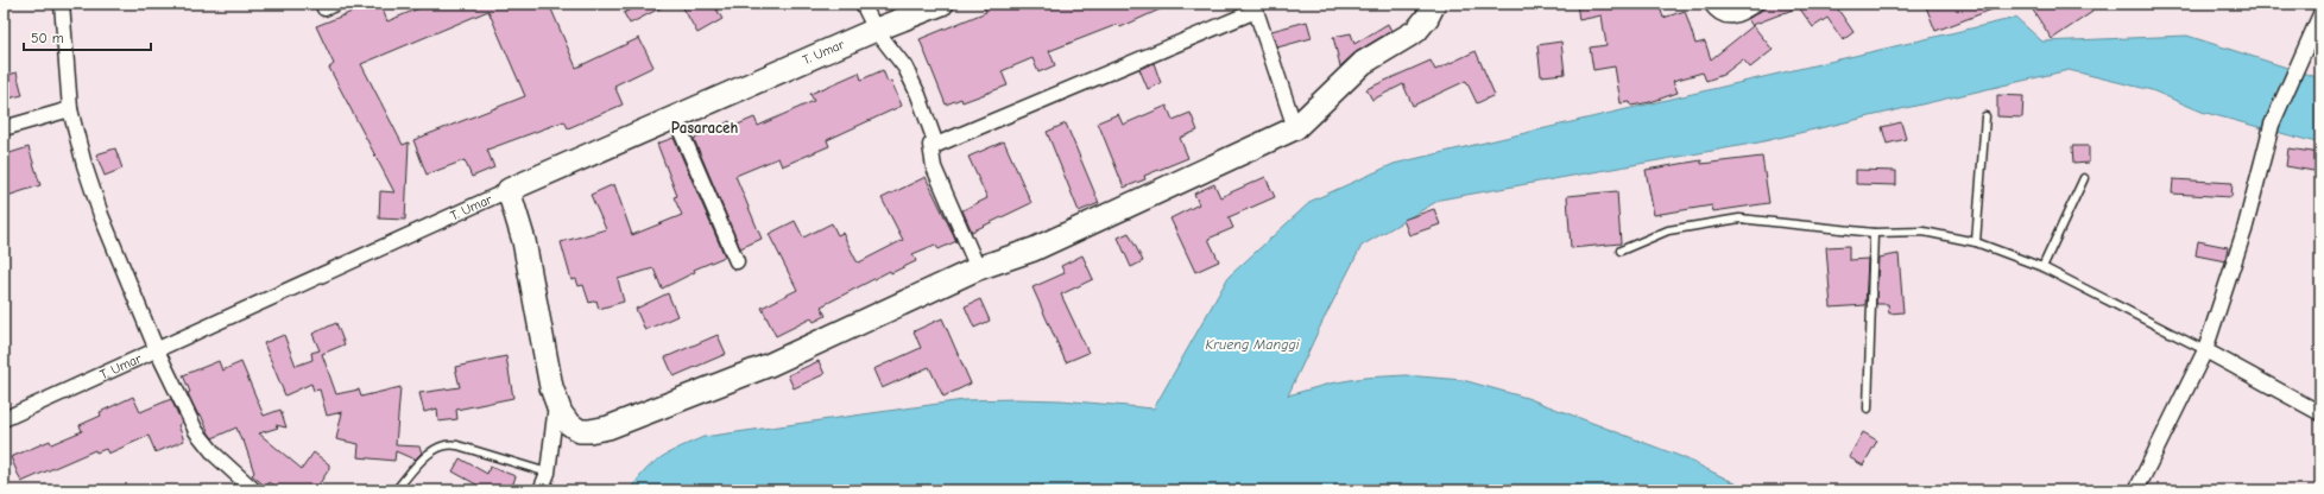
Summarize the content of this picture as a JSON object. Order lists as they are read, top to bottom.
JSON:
{
  "streets": {
    "main road": ["T. Umar"]
  },
  "districts": ["Pasaraceh"],
  "water": ["Krueng Manggi"],
  "scale_bar": "50 m"
}
